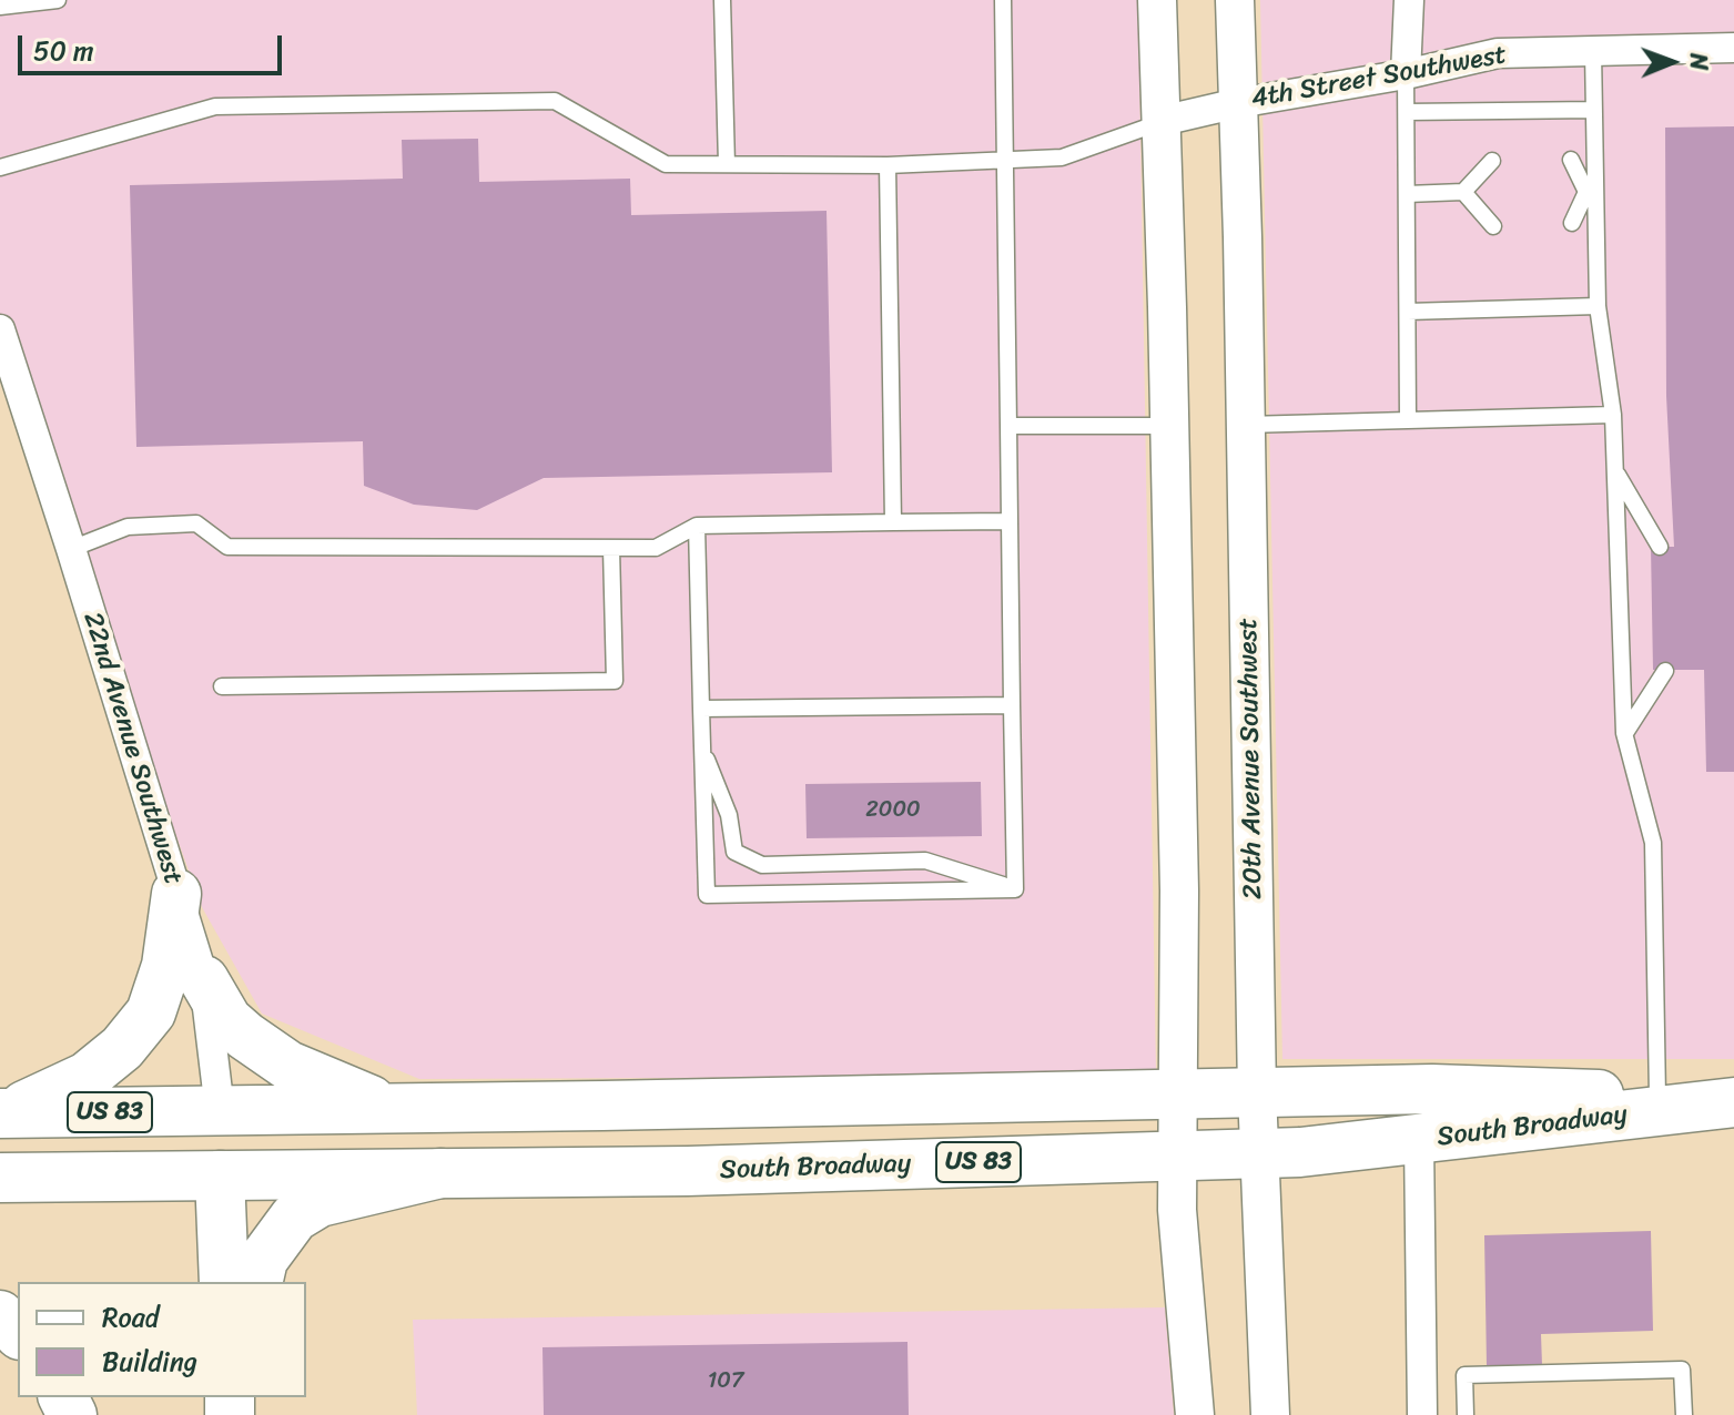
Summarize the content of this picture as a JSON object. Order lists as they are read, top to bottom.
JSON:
{
  "streets": {
    "highway": ["22nd Avenue Southwest", "US 83", "South Broadway"],
    "street": ["4th Street Southwest", "20th Avenue Southwest"]
  },
  "crossings": [
    ["4th Street Southwest", "20th Avenue Southwest"],
    ["22nd Avenue Southwest", "South Broadway"],
    ["20th Avenue Southwest", "South Broadway"]
  ],
  "house_numbers": ["2000", "107"],
  "legend": ["Road", "Building"],
  "scale_bar": "50 m",
  "north": "right"
}
